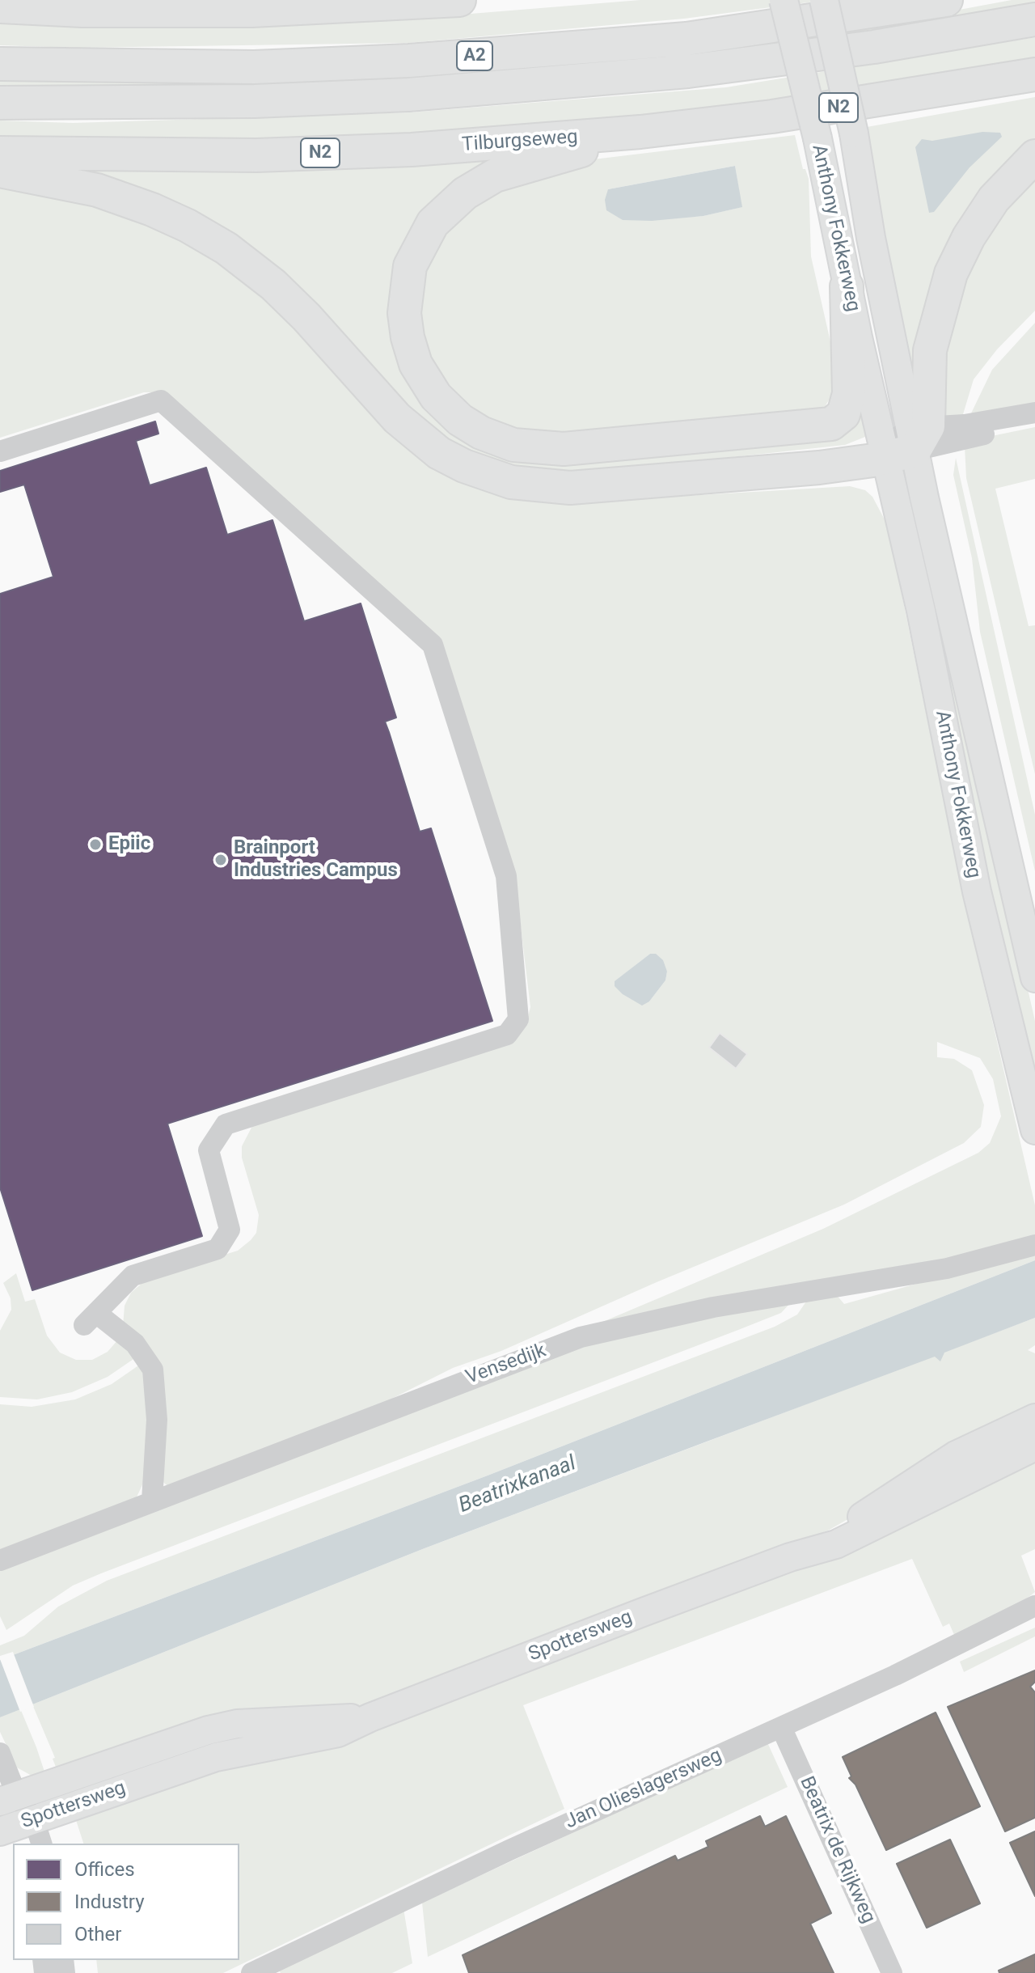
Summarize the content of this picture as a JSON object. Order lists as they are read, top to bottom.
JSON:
{
  "streets": {
    "highway": ["A2", "N2", "Tilburgseweg"],
    "main road": ["Anthony Fokkerweg", "Spottersweg"],
    "street": ["Vensedijk", "Jan Olieslagersweg", "Beatrix de Rijkweg"]
  },
  "crossings": [
    ["N2", "Tilburgseweg"],
    ["N2", "Anthony Fokkerweg"],
    ["Jan Olieslagersweg", "Beatrix de Rijkweg"]
  ],
  "water": ["Beatrixkanaal"],
  "places": ["Epiic", "Brainport Industries Campus"],
  "legend": ["Offices", "Industry", "Other"]
}
